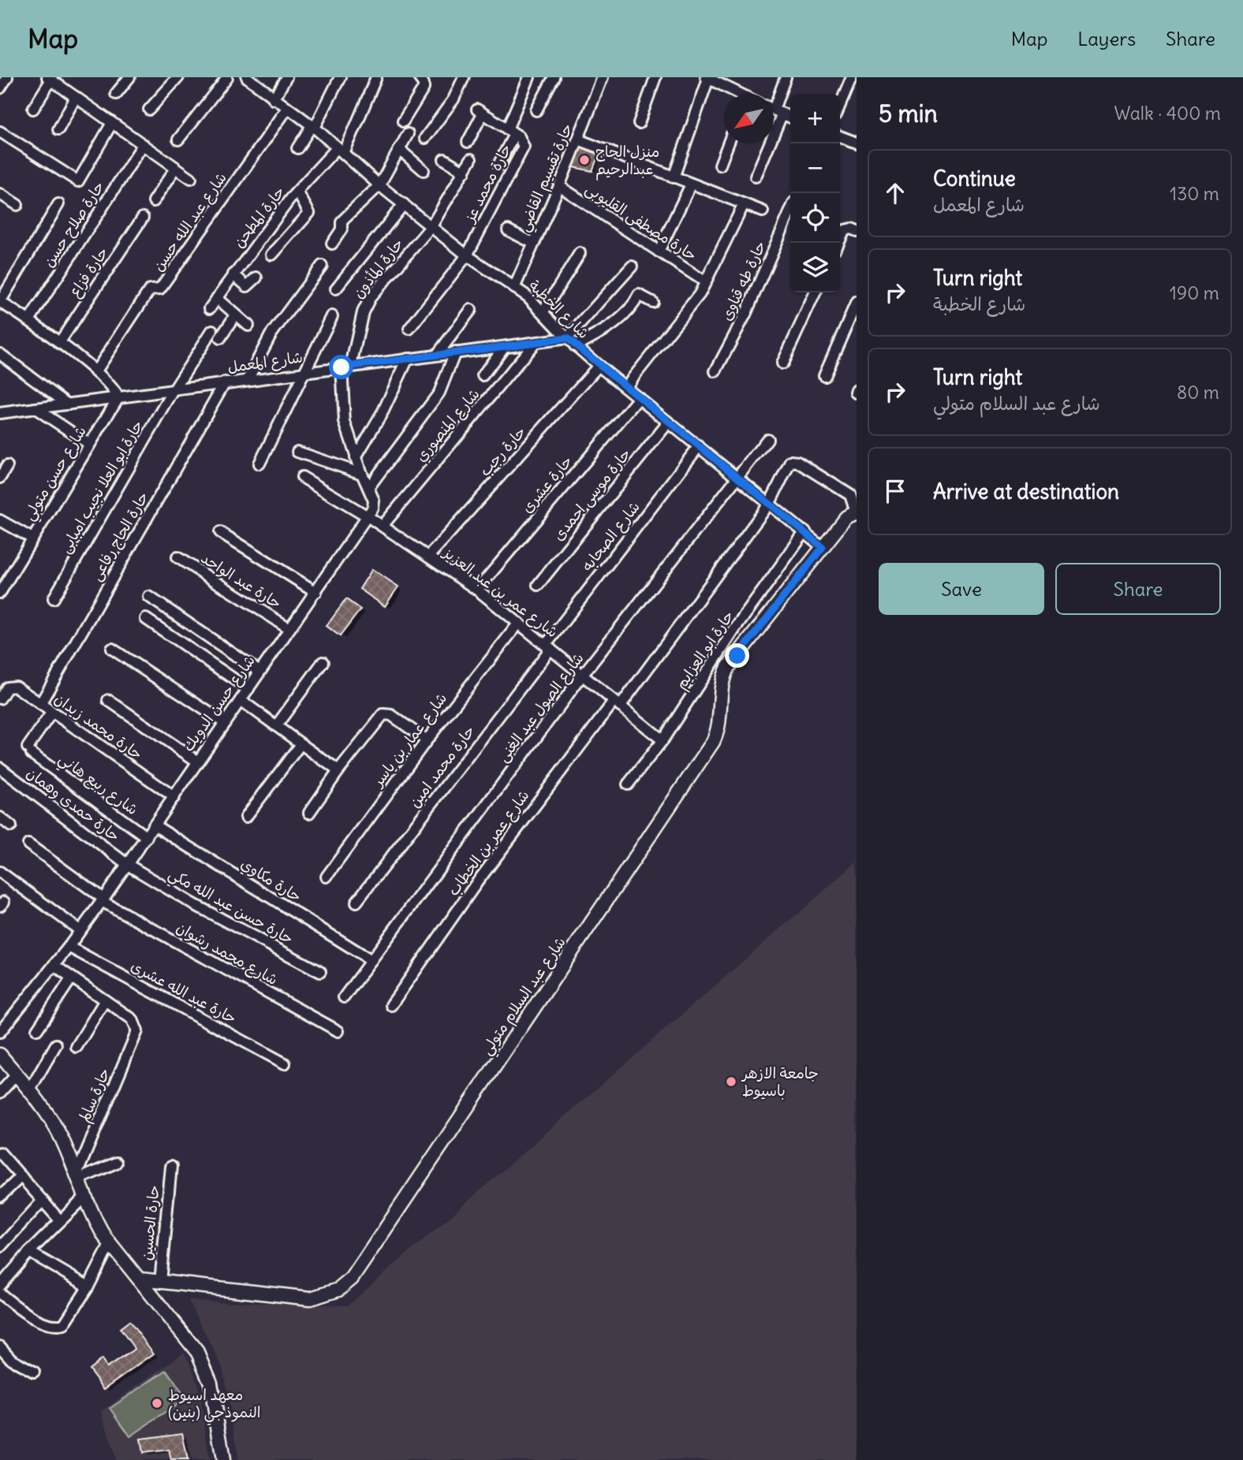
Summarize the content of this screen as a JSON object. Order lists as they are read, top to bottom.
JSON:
{
  "streets": {
    "street": [
      "حارة تقسيم القاضي",
      "حارة محمد عز",
      "حارة المطحن",
      "شارع عبد الله حسن",
      "حارة مصطفى القليوبى",
      "حارة صلاح حسن",
      "حارة المأذون",
      "حارة فزاع",
      "حارة طه قناوى",
      "شارع الخطبة",
      "شارع المعمل",
      "شارع المنصوري",
      "حارة رجب",
      "شارع حسن متولي",
      "حارة عشرى",
      "حارة ابو العلا نجيب امبابى",
      "حارة موسى احمدى",
      "حارة الحاج رفاعى",
      "شارع الصحابه",
      "حارة عبد الواحد",
      "شارع عمر بن عبد العزيز",
      "حارة ابو العزايم",
      "شارع حسن الدويك",
      "شارع الصول عبد الغنى",
      "حارة محمد زيدان",
      "شارع عمار بن ياسر",
      "حارة محمد امين",
      "شارع ربيع هاني",
      "حارة حمدى وهمان",
      "شارع عمر بن الخطاب",
      "حارة مكاوي",
      "حارة حسن عبد الله مكي",
      "شارع محمد رشوان",
      "حارة عبد الله عشرى",
      "شارع عبد السلام متولي",
      "حارة سالم",
      "حارة الحسين"
    ]
  },
  "crossings": [
    ["حارة تقسيم القاضي", "حارة مصطفى القليوبى"],
    ["حارة تقسيم القاضي", "شارع الخطبة"],
    ["حارة محمد عز", "شارع الخطبة"],
    ["حارة المطحن", "شارع الخطبة"],
    ["شارع عبد الله حسن", "شارع الخطبة"],
    ["حارة المأذون", "شارع الخطبة"],
    ["حارة المأذون", "شارع المعمل"],
    ["شارع الخطبة", "شارع المعمل"],
    ["شارع الخطبة", "حارة رجب"],
    ["شارع الخطبة", "حارة عشرى"],
    ["شارع الخطبة", "حارة موسى احمدى"],
    ["شارع الخطبة", "شارع الصحابه"],
    ["شارع الخطبة", "حارة ابو العزايم"],
    ["شارع الخطبة", "شارع الصول عبد الغنى"],
    ["شارع الخطبة", "شارع عمر بن الخطاب"],
    ["شارع الخطبة", "شارع عبد السلام متولي"],
    ["شارع المعمل", "شارع المنصوري"],
    ["شارع المعمل", "شارع حسن متولي"],
    ["شارع المعمل", "حارة ابو العلا نجيب امبابى"],
    ["شارع المعمل", "حارة الحاج رفاعى"],
    ["شارع المنصوري", "شارع عمر بن عبد العزيز"],
    ["حارة رجب", "شارع عمر بن عبد العزيز"],
    ["حارة عشرى", "شارع عمر بن عبد العزيز"],
    ["حارة الحاج رفاعى", "حارة محمد زيدان"],
    ["شارع الصحابه", "شارع عمر بن عبد العزيز"],
    ["شارع الصحابه", "حارة محمد امين"],
    ["حارة عبد الواحد", "شارع حسن الدويك"],
    ["شارع عمر بن عبد العزيز", "حارة ابو العزايم"],
    ["شارع عمر بن عبد العزيز", "شارع حسن الدويك"],
    ["شارع عمر بن عبد العزيز", "شارع الصول عبد الغنى"],
    ["شارع عمر بن عبد العزيز", "شارع عمار بن ياسر"],
    ["شارع عمر بن عبد العزيز", "حارة محمد امين"],
    ["شارع عمر بن عبد العزيز", "شارع عمر بن الخطاب"],
    ["شارع حسن الدويك", "حارة محمد زيدان"],
    ["شارع حسن الدويك", "شارع ربيع هاني"],
    ["شارع حسن الدويك", "حارة حمدى وهمان"],
    ["شارع حسن الدويك", "حارة مكاوي"],
    ["شارع حسن الدويك", "حارة حسن عبد الله مكي"],
    ["شارع حسن الدويك", "شارع محمد رشوان"],
    ["شارع حسن الدويك", "حارة عبد الله عشرى"],
    ["شارع الصول عبد الغنى", "حارة مكاوي"],
    ["حارة محمد زيدان", "شارع ربيع هاني"],
    ["حارة حمدى وهمان", "حارة حسن عبد الله مكي"],
    ["شارع عمر بن الخطاب", "شارع عبد السلام متولي"],
    ["شارع عبد السلام متولي", "حارة الحسين"]
  ],
  "places": ["منزل الحاج عبدالرحيم", "جامعة الازهر باسيوط", "معهد اسيوط النموذجي (بنين)"],
  "north": "bottom left",
  "page": {
    "header": "Map",
    "nav": ["Map", "Layers", "Share"],
    "heading": ["5 min", "Walk · 400 m"],
    "map_buttons": ["+", "−"],
    "list": [
      ["Continue", "شارع المعمل", "130 m"],
      ["Turn right", "شارع الخطبة", "190 m"],
      ["Turn right", "شارع عبد السلام متولي", "80 m"],
      "Arrive at destination"
    ],
    "buttons": ["Save", "Share"]
  }
}
